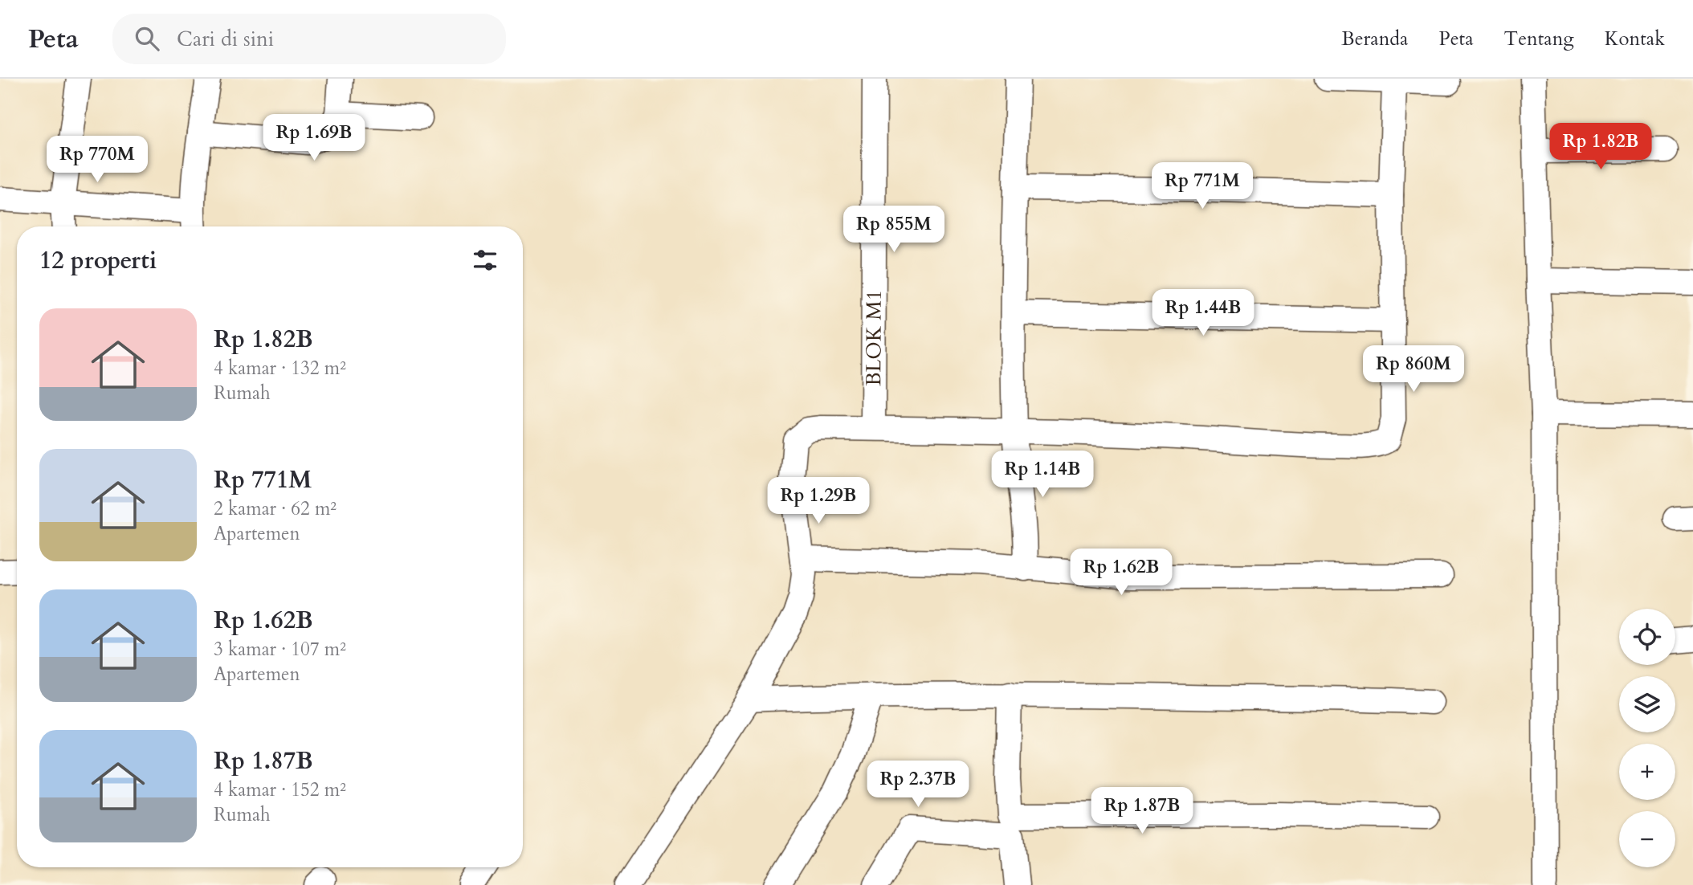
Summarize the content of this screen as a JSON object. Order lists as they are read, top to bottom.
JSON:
{
  "streets": {
    "street": ["BLOK M1"]
  },
  "page": {
    "header": "Peta",
    "search": "Cari di sini",
    "nav": [
      "Beranda",
      "Peta",
      "Tentang",
      "Kontak"
    ],
    "price": [
      "Rp 1.69B",
      "Rp 1.82B",
      "Rp 770M",
      "Rp 771M",
      "Rp 855M",
      "Rp 1.44B",
      "Rp 860M",
      "Rp 1.14B",
      "Rp 1.29B",
      "Rp 1.62B",
      "Rp 2.37B",
      "Rp 1.87B"
    ],
    "heading": "12 properti",
    "list": [
      {
        "name": "Rp 1.82B",
        "note": "4 kamar · 132 m² · Rumah"
      },
      {
        "name": "Rp 771M",
        "note": "2 kamar · 62 m² · Apartemen"
      },
      {
        "name": "Rp 1.62B",
        "note": "3 kamar · 107 m² · Apartemen"
      },
      {
        "name": "Rp 1.87B",
        "note": "4 kamar · 152 m² · Rumah"
      }
    ],
    "map_buttons": ["+", "−"]
  }
}
